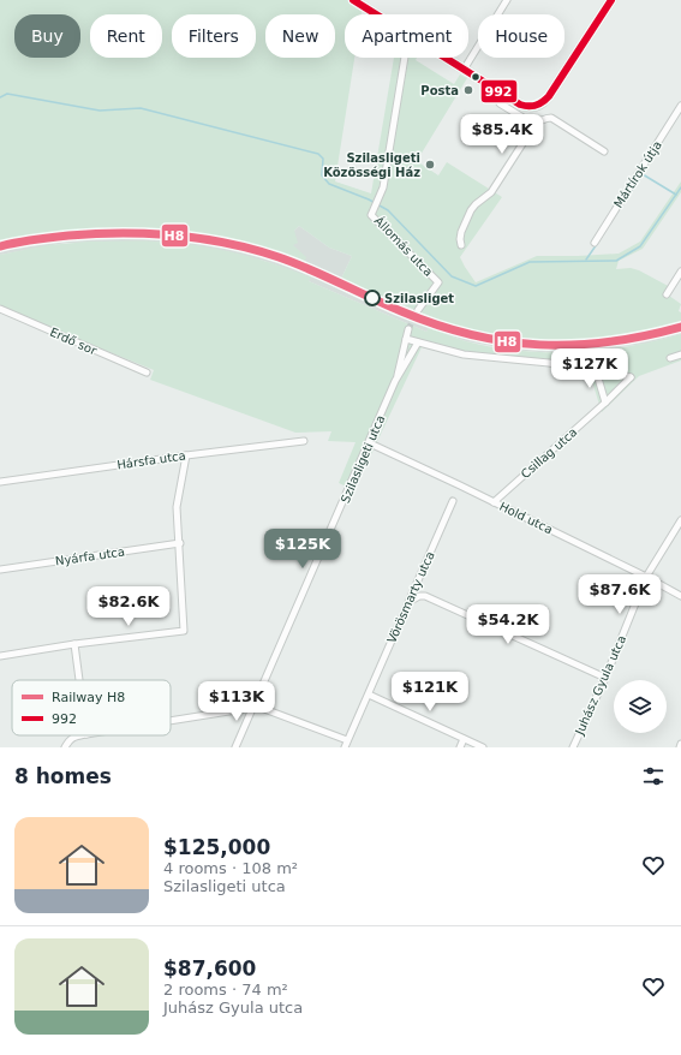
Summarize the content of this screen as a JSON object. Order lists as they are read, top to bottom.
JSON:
{
  "streets": {
    "street": [
      "Mártírok útja",
      "Állomás utca",
      "Erdő sor",
      "Csillag utca",
      "Szilasligeti utca",
      "Hársfa utca",
      "Hold utca",
      "Nyárfa utca",
      "Vörösmarty utca",
      "Juhász Gyula utca"
    ]
  },
  "crossings": [
    ["Csillag utca", "Hold utca"],
    ["Szilasligeti utca", "Hold utca"],
    ["Hold utca", "Juhász Gyula utca"]
  ],
  "places": ["Posta", "Szilasligeti Közösségi Ház", "Szilasliget"],
  "lines": ["transit line 992", "rail line H8"],
  "legend": ["Railway H8", "992"],
  "page": {
    "chip": [
      "Buy",
      "Rent",
      "Filters",
      "New",
      "Apartment",
      "House"
    ],
    "price": [
      "$85.4K",
      "$127K",
      "$125K",
      "$87.6K",
      "$82.6K",
      "$54.2K",
      "$121K",
      "$113K"
    ],
    "heading": "8 homes",
    "list": [
      {
        "name": "$125,000",
        "note": "4 rooms · 108 m² · Szilasligeti utca"
      },
      {
        "name": "$87,600",
        "note": "2 rooms · 74 m² · Juhász Gyula utca"
      }
    ]
  }
}
